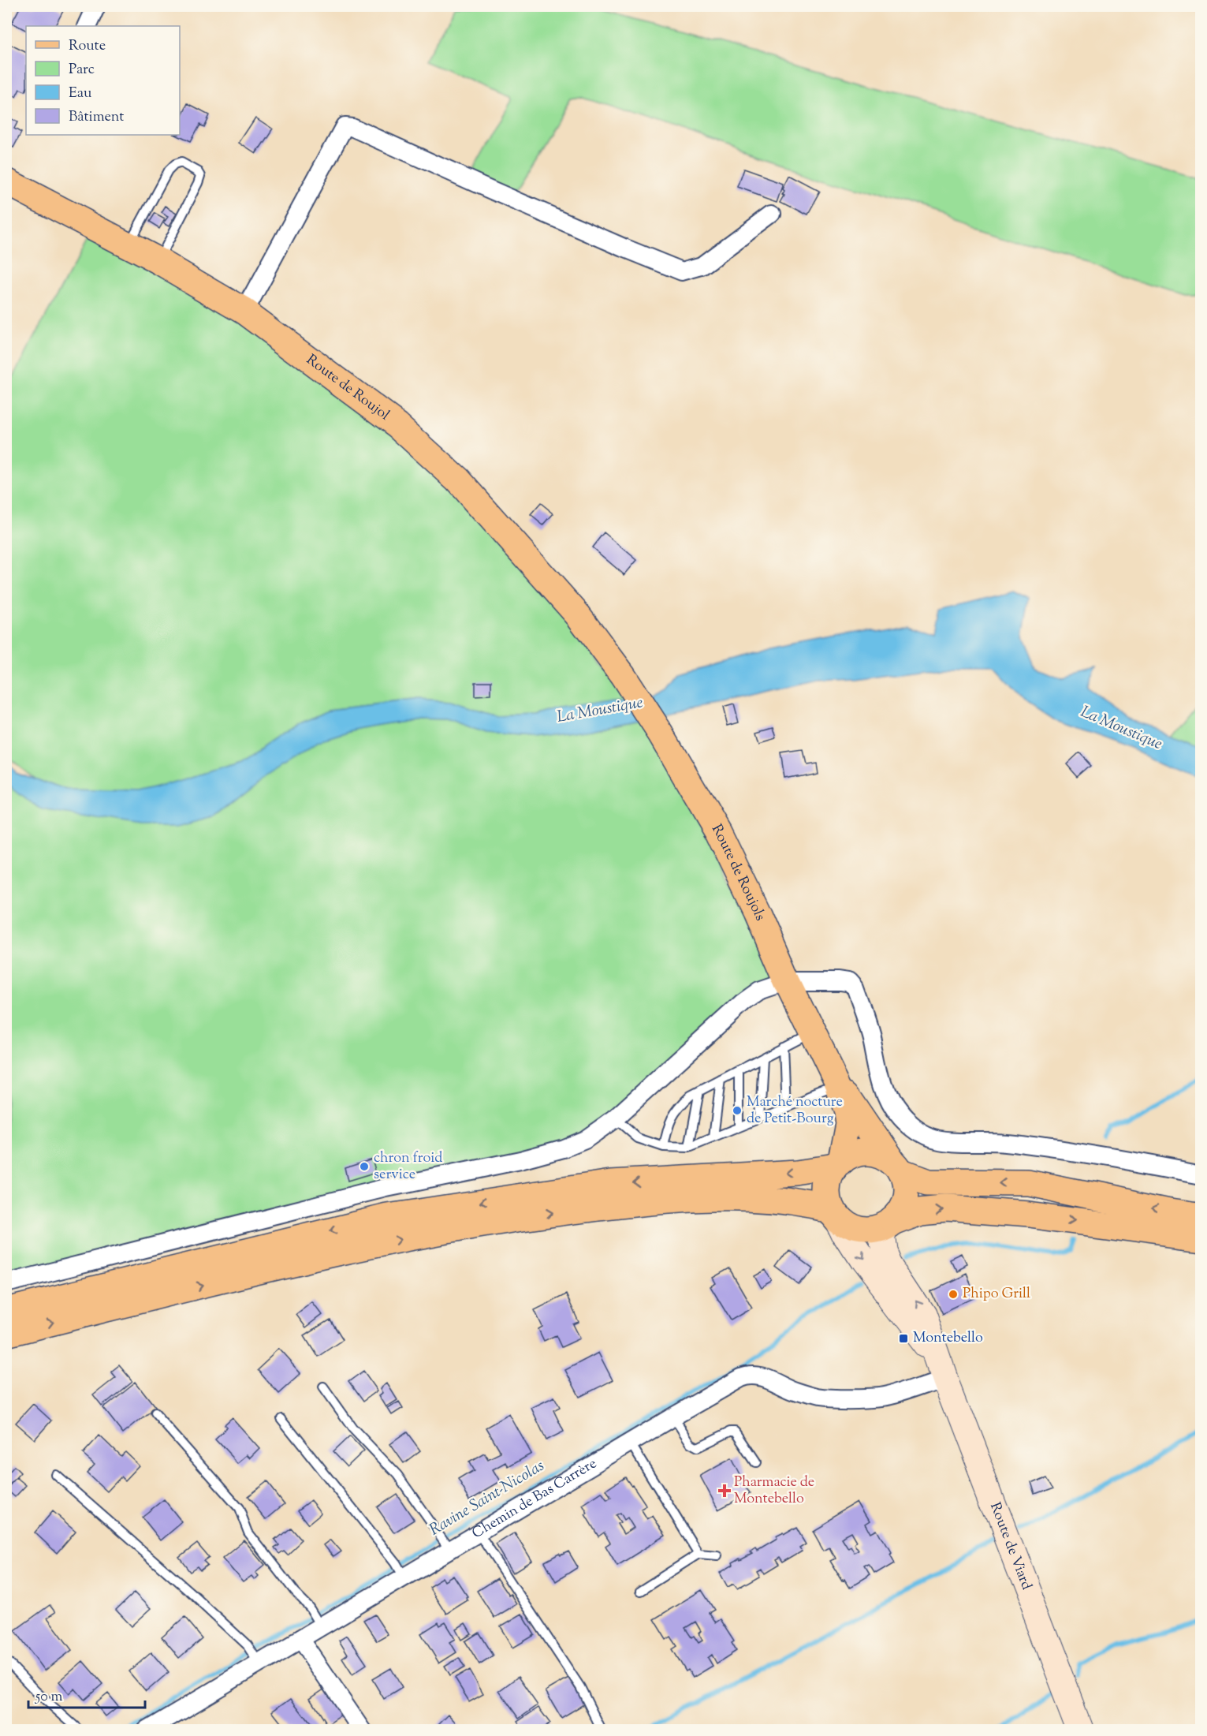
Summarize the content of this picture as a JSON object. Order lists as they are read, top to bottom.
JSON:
{
  "streets": {
    "main road": ["Route de Roujol", "Route de Roujols", "Route de Viard"],
    "street": ["Chemin de Bas Carrère"]
  },
  "crossings": [
    ["Route de Roujol", "Route de Roujols"],
    ["Route de Roujols", "Route de Viard"],
    ["Chemin de Bas Carrère", "Route de Viard"]
  ],
  "water": ["La Moustique", "Ravine Saint-Nicolas"],
  "places": {
    "other": ["Marché nocture de Petit-Bourg", "chron froid service", "Phipo Grill"],
    "transit": ["Montebello"],
    "health": ["Pharmacie de Montebello"]
  },
  "legend": [
    "Route",
    "Parc",
    "Eau",
    "Bâtiment"
  ],
  "scale_bar": "50 m"
}
